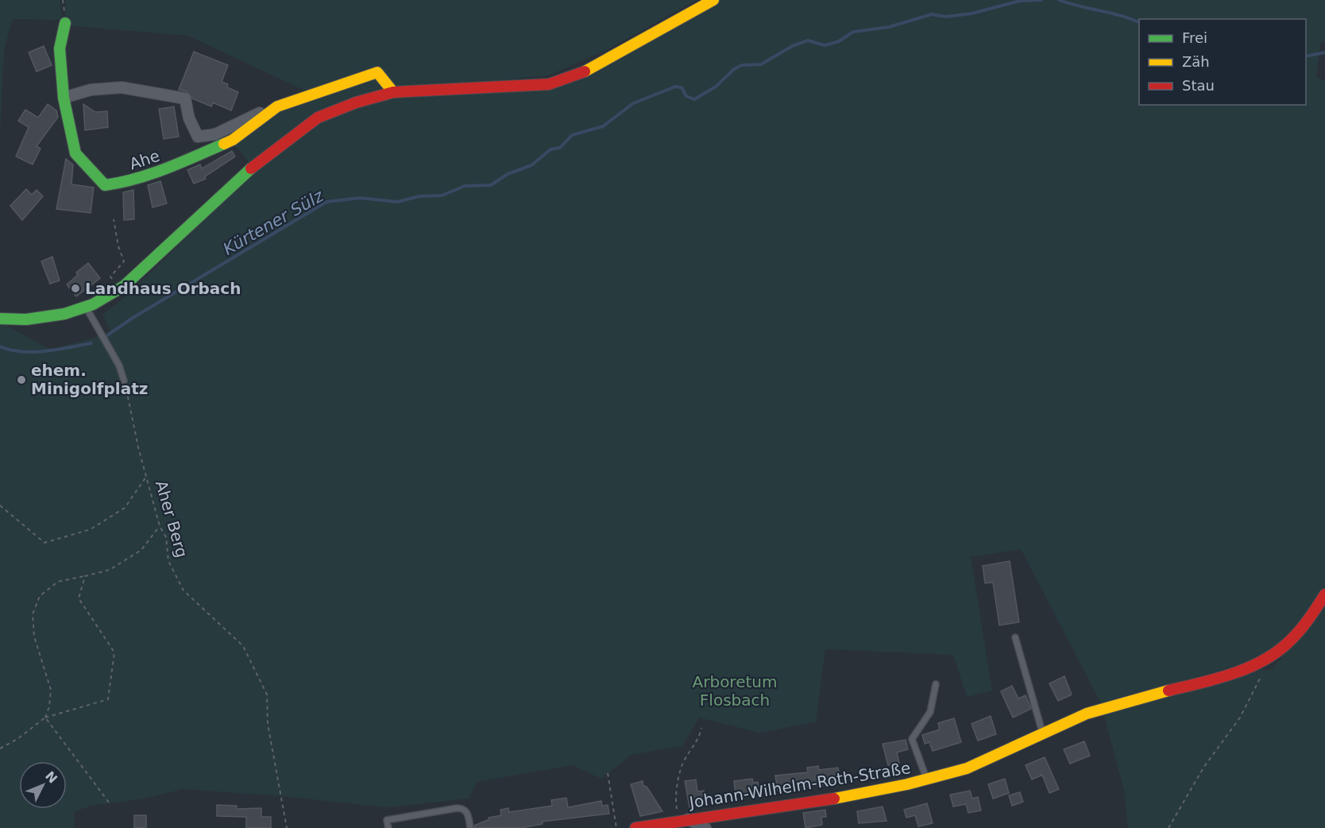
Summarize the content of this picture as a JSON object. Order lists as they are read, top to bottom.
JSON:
{
  "streets": {
    "street": ["Ahe", "Johann-Wilhelm-Roth-Straße"],
    "path": ["Aher Berg"]
  },
  "water": ["Kürtener Sülz"],
  "parks": ["Arboretum Flosbach"],
  "places": ["Landhaus Orbach", "ehem. Minigolfplatz"],
  "legend": ["Frei", "Zäh", "Stau"],
  "north": "top right"
}
